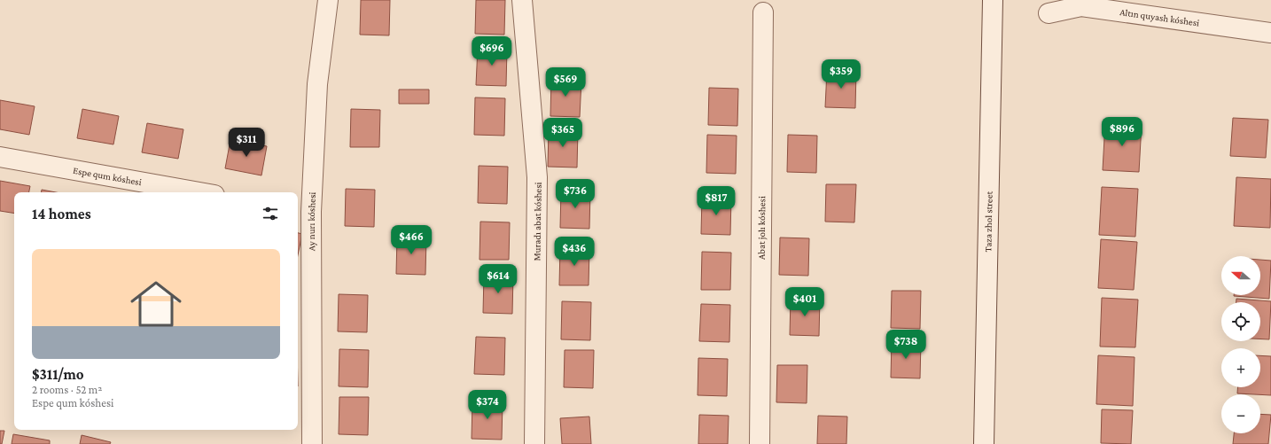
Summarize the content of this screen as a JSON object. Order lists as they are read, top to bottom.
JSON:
{
  "streets": {
    "street": [
      "Altın quyash kóshesi",
      "Espe qum kóshesi",
      "Ay nurı kóshesi",
      "Muradı abat kóshesi",
      "Taza zhol street",
      "Abat jolı kóshesi"
    ]
  },
  "north": "left",
  "page": {
    "price": [
      "$696",
      "$359",
      "$569",
      "$896",
      "$365",
      "$311",
      "$736",
      "$817",
      "$466",
      "$436",
      "$614",
      "$401",
      "$738",
      "$374"
    ],
    "heading": "14 homes",
    "list": [
      {
        "name": "$311/mo",
        "note": "2 rooms · 52 m² · Espe qum kóshesi"
      }
    ],
    "map_buttons": ["+", "−"]
  }
}
